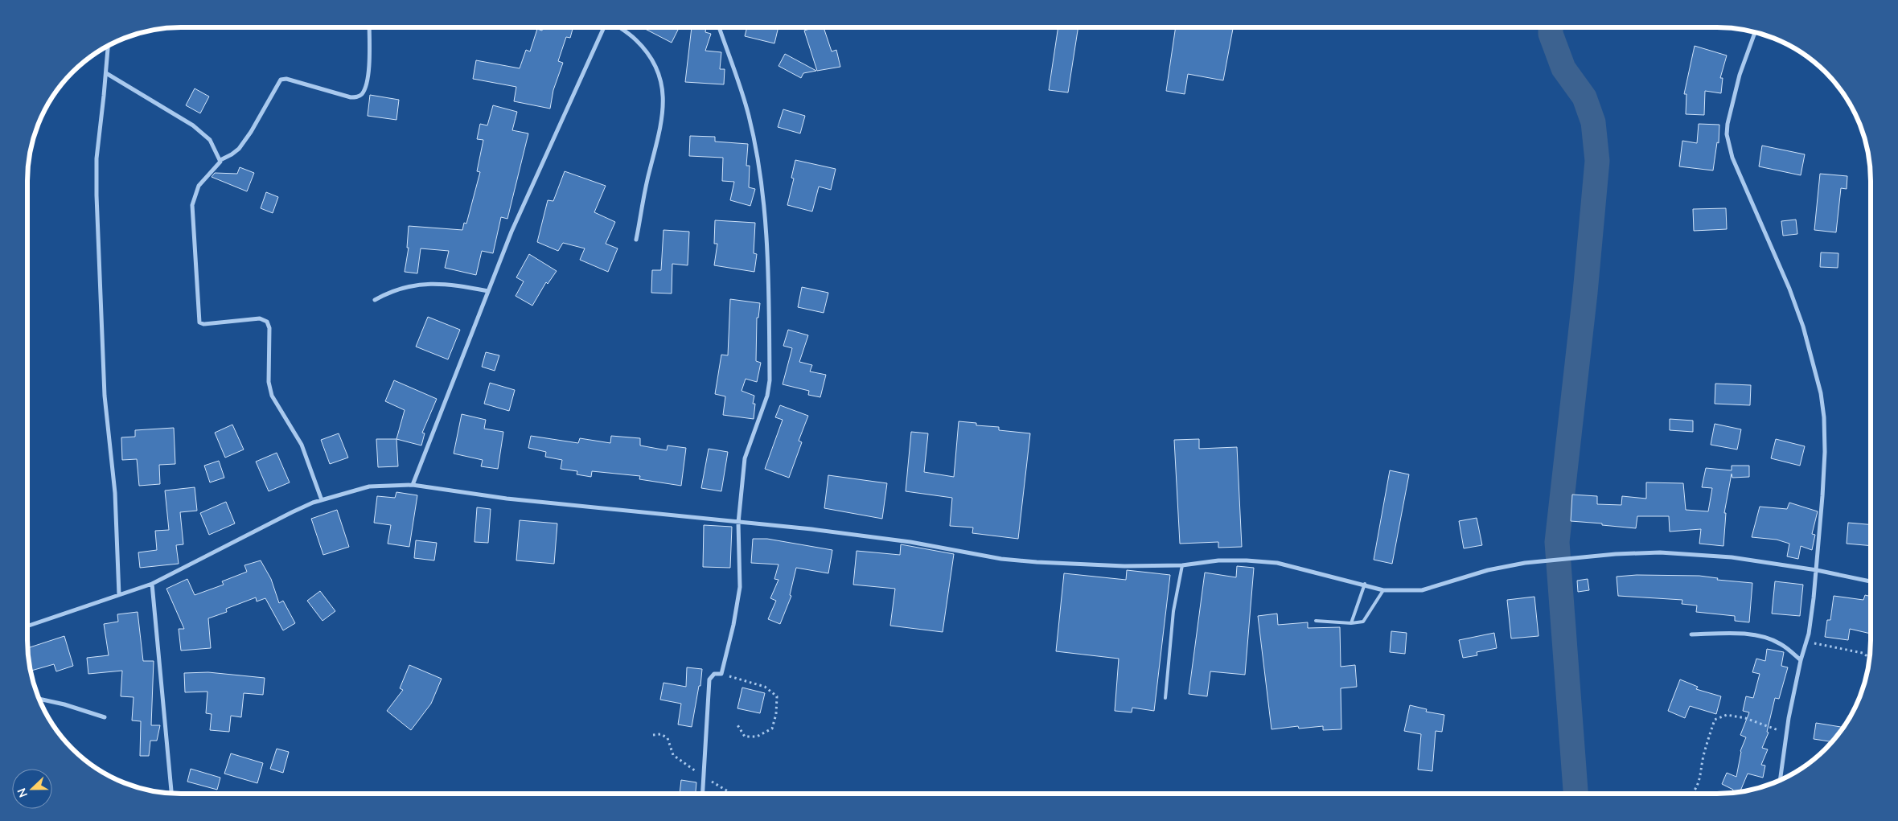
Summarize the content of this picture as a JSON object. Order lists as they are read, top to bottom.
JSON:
{
  "north": "left"
}
